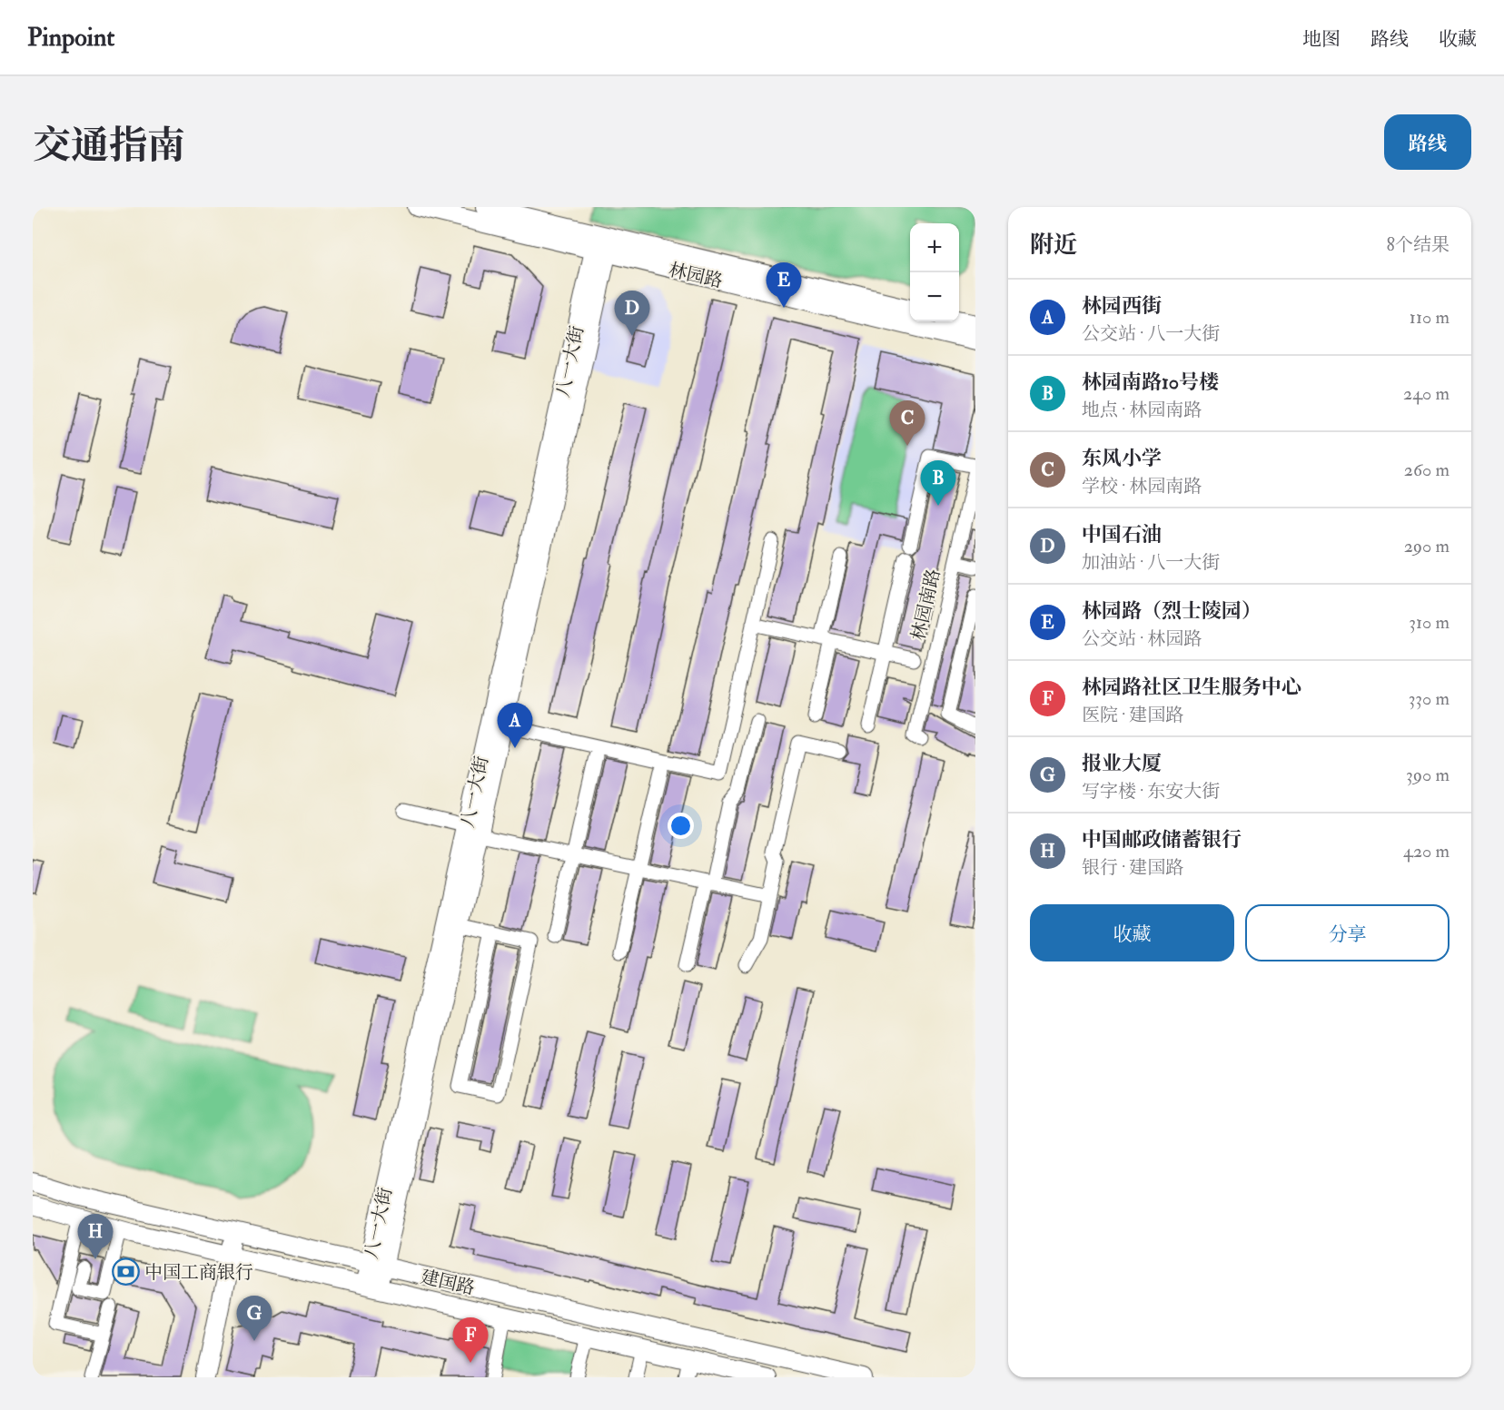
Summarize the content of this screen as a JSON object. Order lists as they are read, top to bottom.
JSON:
{
  "streets": {
    "main road": ["林园路", "八一大街", "建国路"],
    "street": ["林园南路"]
  },
  "crossings": [
    ["林园路", "八一大街"],
    ["八一大街", "建国路"]
  ],
  "places": {
    "bank": ["中国工商银行"]
  },
  "page": {
    "header": "Pinpoint",
    "nav": ["地图", "路线", "收藏"],
    "title": "交通指南",
    "buttons": [
      "路线",
      ["收藏", "分享"]
    ],
    "heading": ["附近", "8个结果"],
    "map_buttons": ["+", "−"],
    "pins": [
      "E",
      "D",
      "C",
      "B",
      "A",
      "H",
      "G",
      "F"
    ],
    "list": [
      {
        "mark": "A",
        "name": "林园西街",
        "note": "公交站 · 八一大街",
        "value": "110 m"
      },
      {
        "mark": "B",
        "name": "林园南路10号楼",
        "note": "地点 · 林园南路",
        "value": "240 m"
      },
      {
        "mark": "C",
        "name": "东风小学",
        "note": "学校 · 林园南路",
        "value": "260 m"
      },
      {
        "mark": "D",
        "name": "中国石油",
        "note": "加油站 · 八一大街",
        "value": "290 m"
      },
      {
        "mark": "E",
        "name": "林园路（烈士陵园）",
        "note": "公交站 · 林园路",
        "value": "310 m"
      },
      {
        "mark": "F",
        "name": "林园路社区卫生服务中心",
        "note": "医院 · 建国路",
        "value": "330 m"
      },
      {
        "mark": "G",
        "name": "报业大厦",
        "note": "写字楼 · 东安大街",
        "value": "390 m"
      },
      {
        "mark": "H",
        "name": "中国邮政储蓄银行",
        "note": "银行 · 建国路",
        "value": "420 m"
      }
    ]
  }
}
